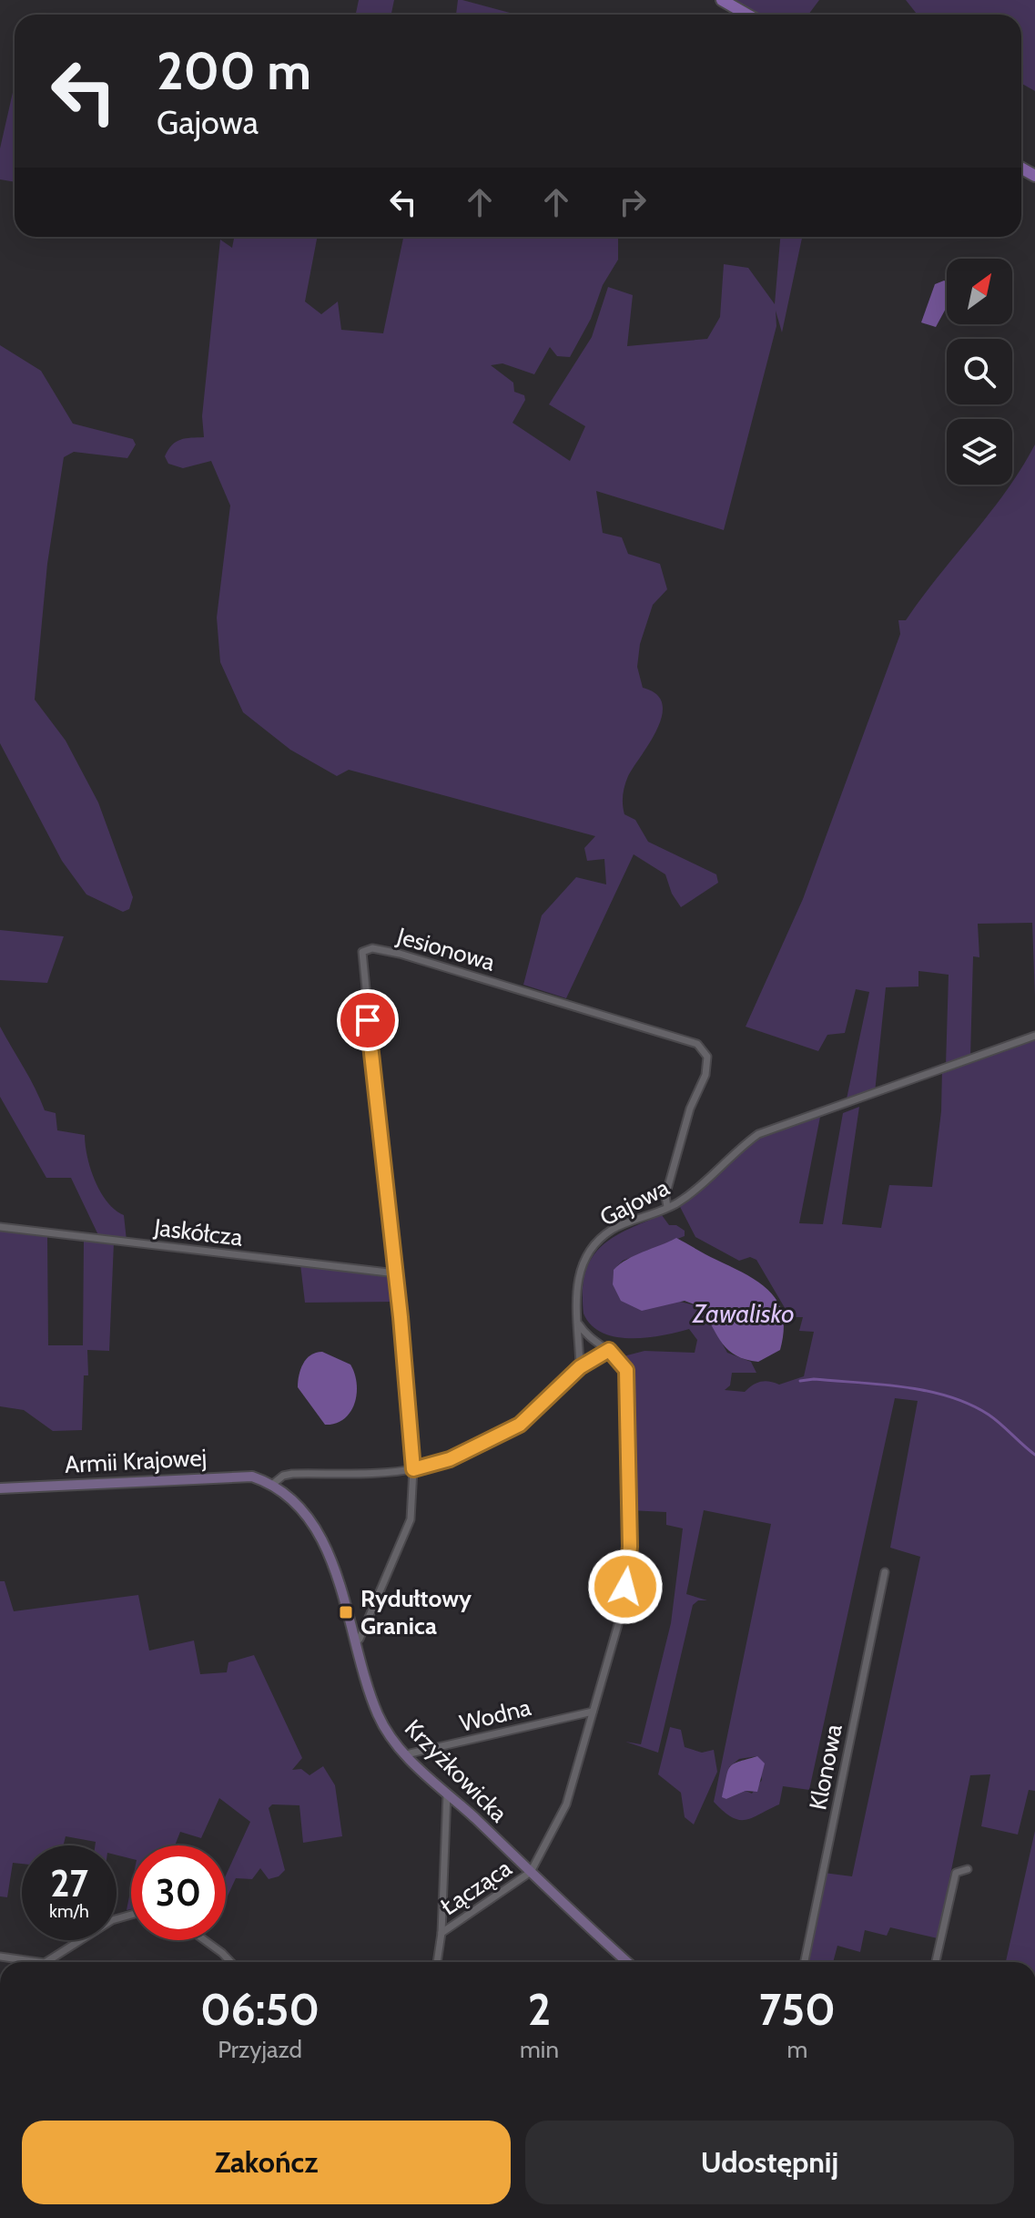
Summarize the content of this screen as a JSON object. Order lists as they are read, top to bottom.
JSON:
{
  "streets": {
    "street": [
      "Jesionowa",
      "Gajowa",
      "Jaskółcza",
      "Armii Krajowej",
      "Wodna",
      "Klonowa",
      "Krzyżkowicka",
      "Łącząca"
    ]
  },
  "crossings": [
    ["Jesionowa", "Gajowa"],
    ["Jesionowa", "Jaskółcza"],
    ["Jesionowa", "Krzyżkowicka"],
    ["Armii Krajowej", "Krzyżkowicka"],
    ["Wodna", "Krzyżkowicka"],
    ["Krzyżkowicka", "Łącząca"]
  ],
  "water": ["Zawalisko"],
  "places": {
    "transit": ["Rydułtowy Granica"]
  },
  "north": "top right",
  "page": {
    "turn": ["200 m", "Gajowa"],
    "speed": "27 km/h",
    "limit": "30",
    "eta": [
      "06:50",
      "Przyjazd",
      "2",
      "min",
      "750",
      "m"
    ],
    "buttons": ["Zakończ", "Udostępnij"]
  }
}
